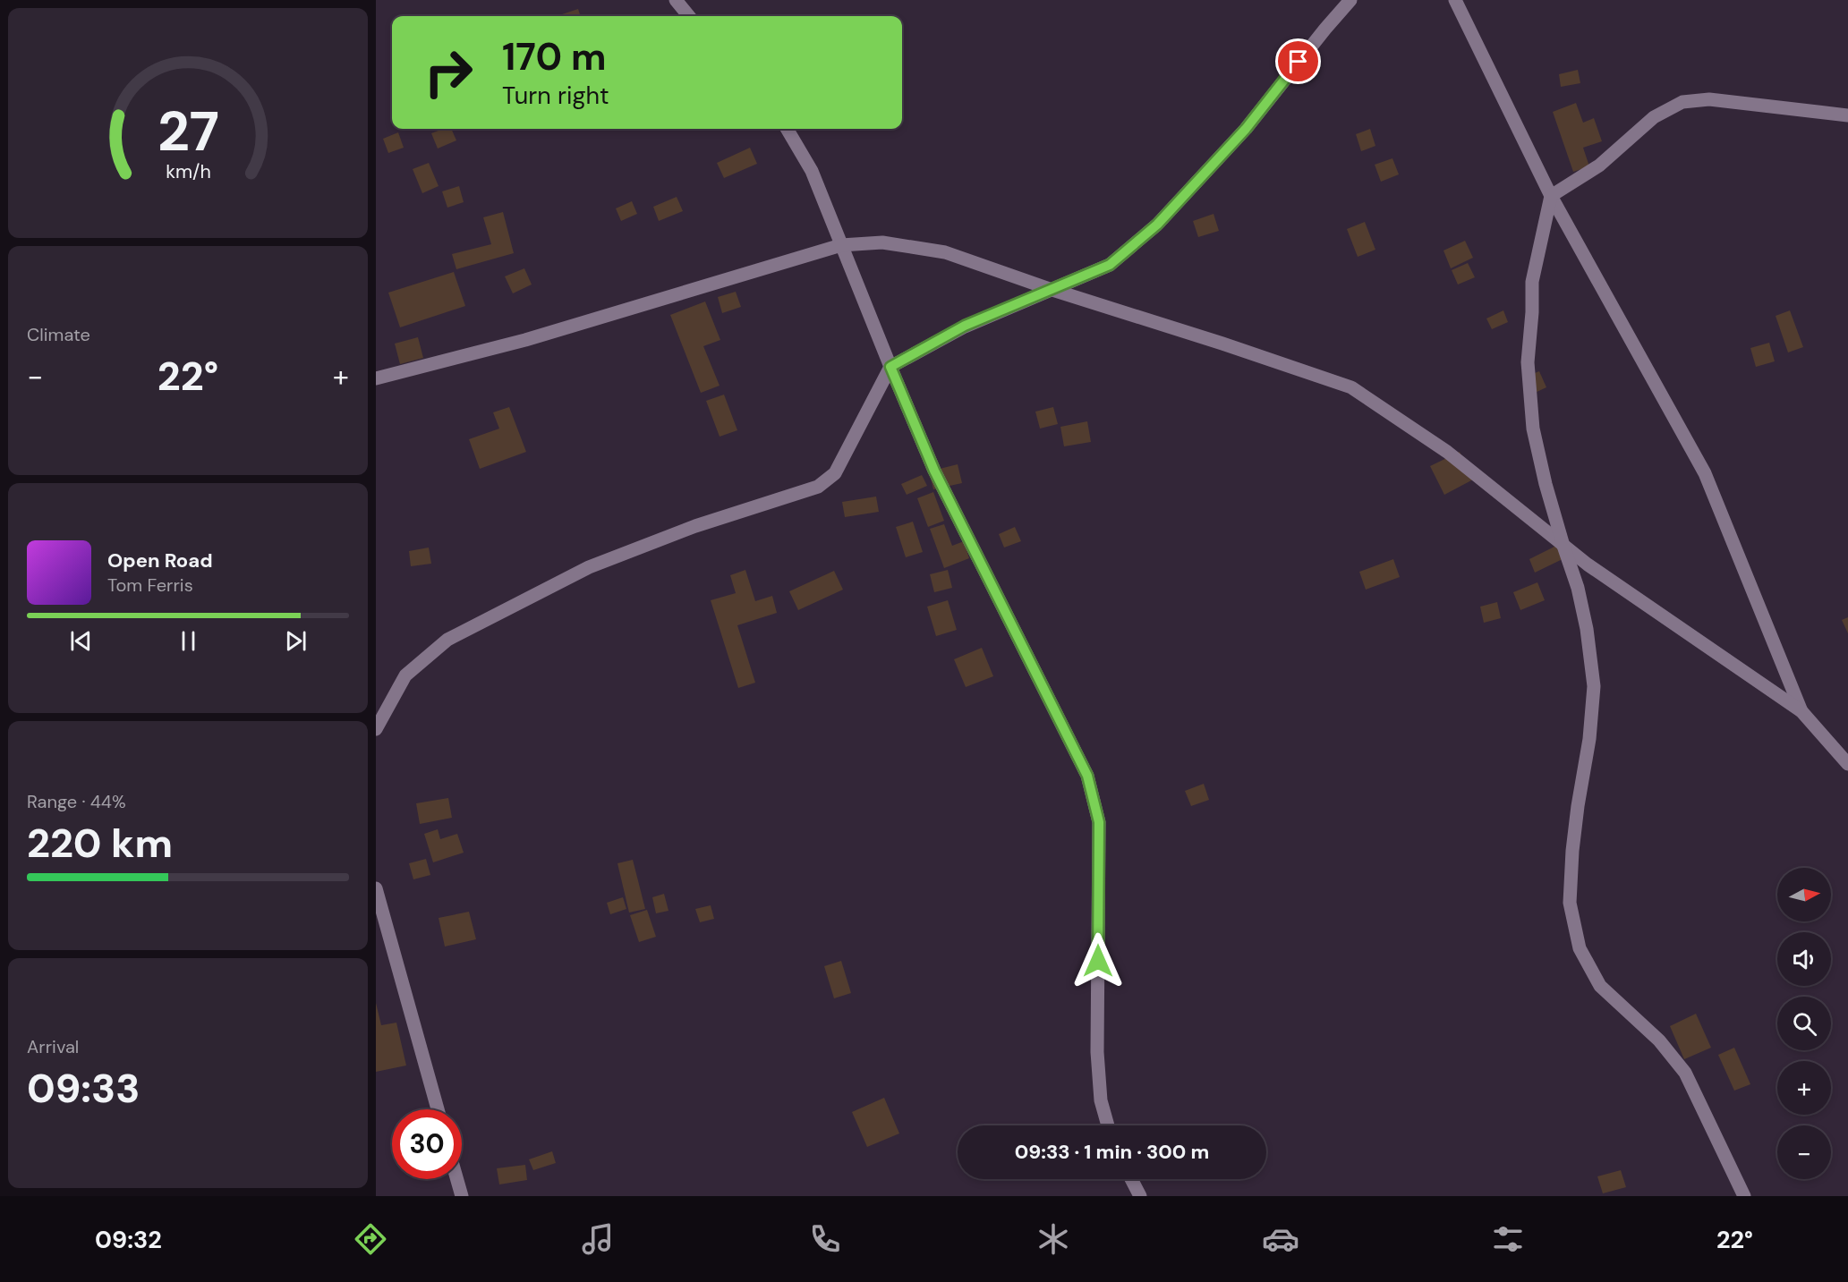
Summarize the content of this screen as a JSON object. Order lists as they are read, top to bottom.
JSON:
{
  "north": "right",
  "page": {
    "turn": ["170 m", "Turn right"],
    "tile": [
      "Climate",
      ["Range · 44%", "220 km"],
      ["Arrival", "09:33"]
    ],
    "heat": ["−", "22°", "+"],
    "song": ["Open Road", "Tom Ferris"],
    "map_buttons": ["+", "−"],
    "limit": "30",
    "trip": "09:33 · 1 min · 300 m",
    "tabs": ["09:32", "22°"],
    "gauge": ["27", "km/h"]
  }
}
